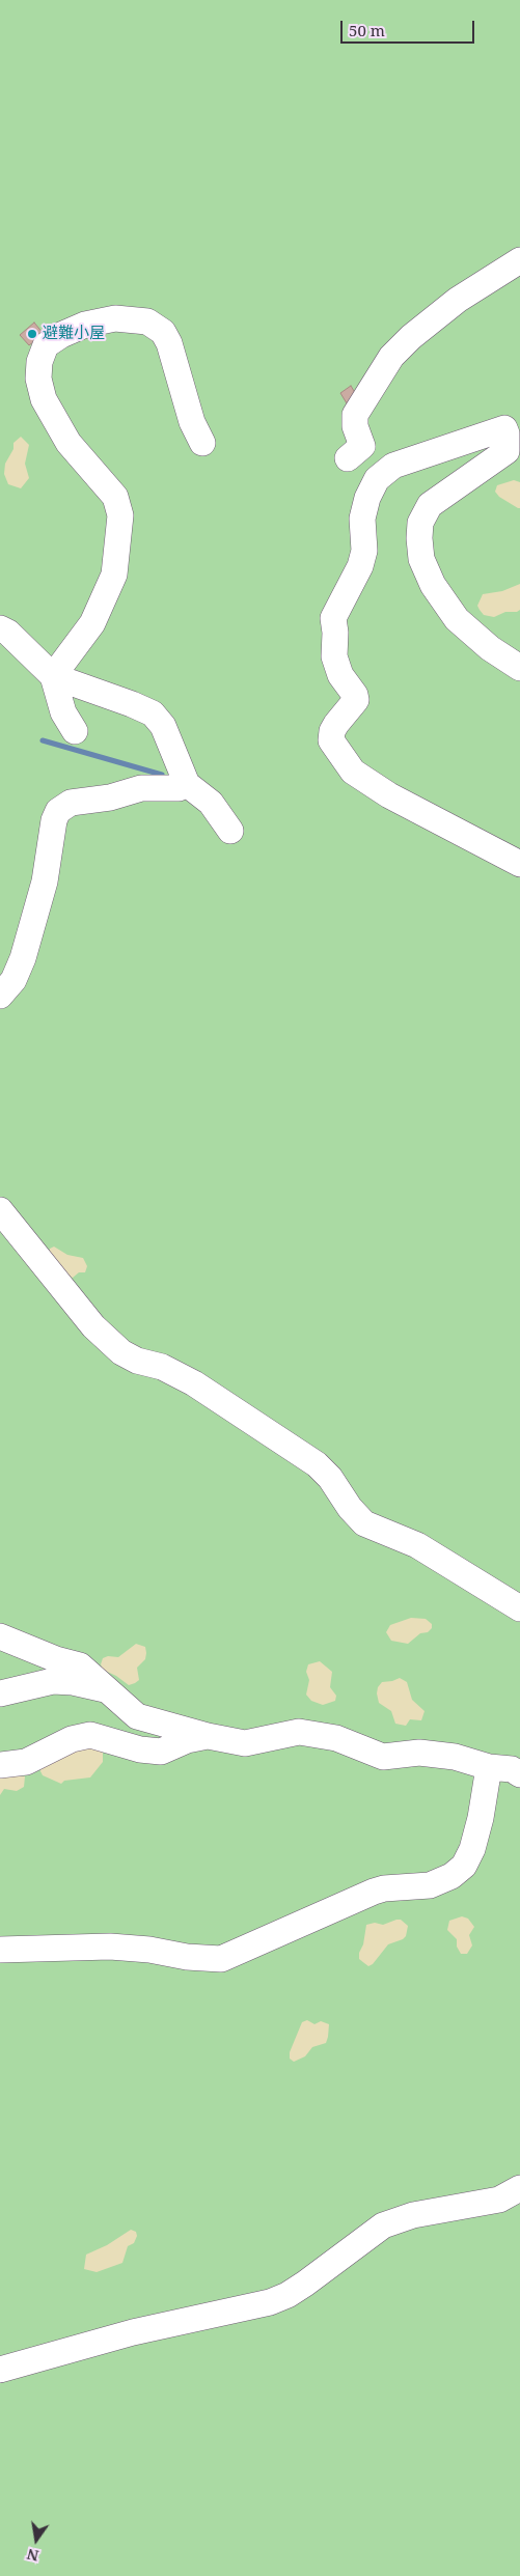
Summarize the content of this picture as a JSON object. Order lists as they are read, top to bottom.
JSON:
{
  "places": ["避難小屋"],
  "scale_bar": "50 m",
  "north": "bottom"
}
